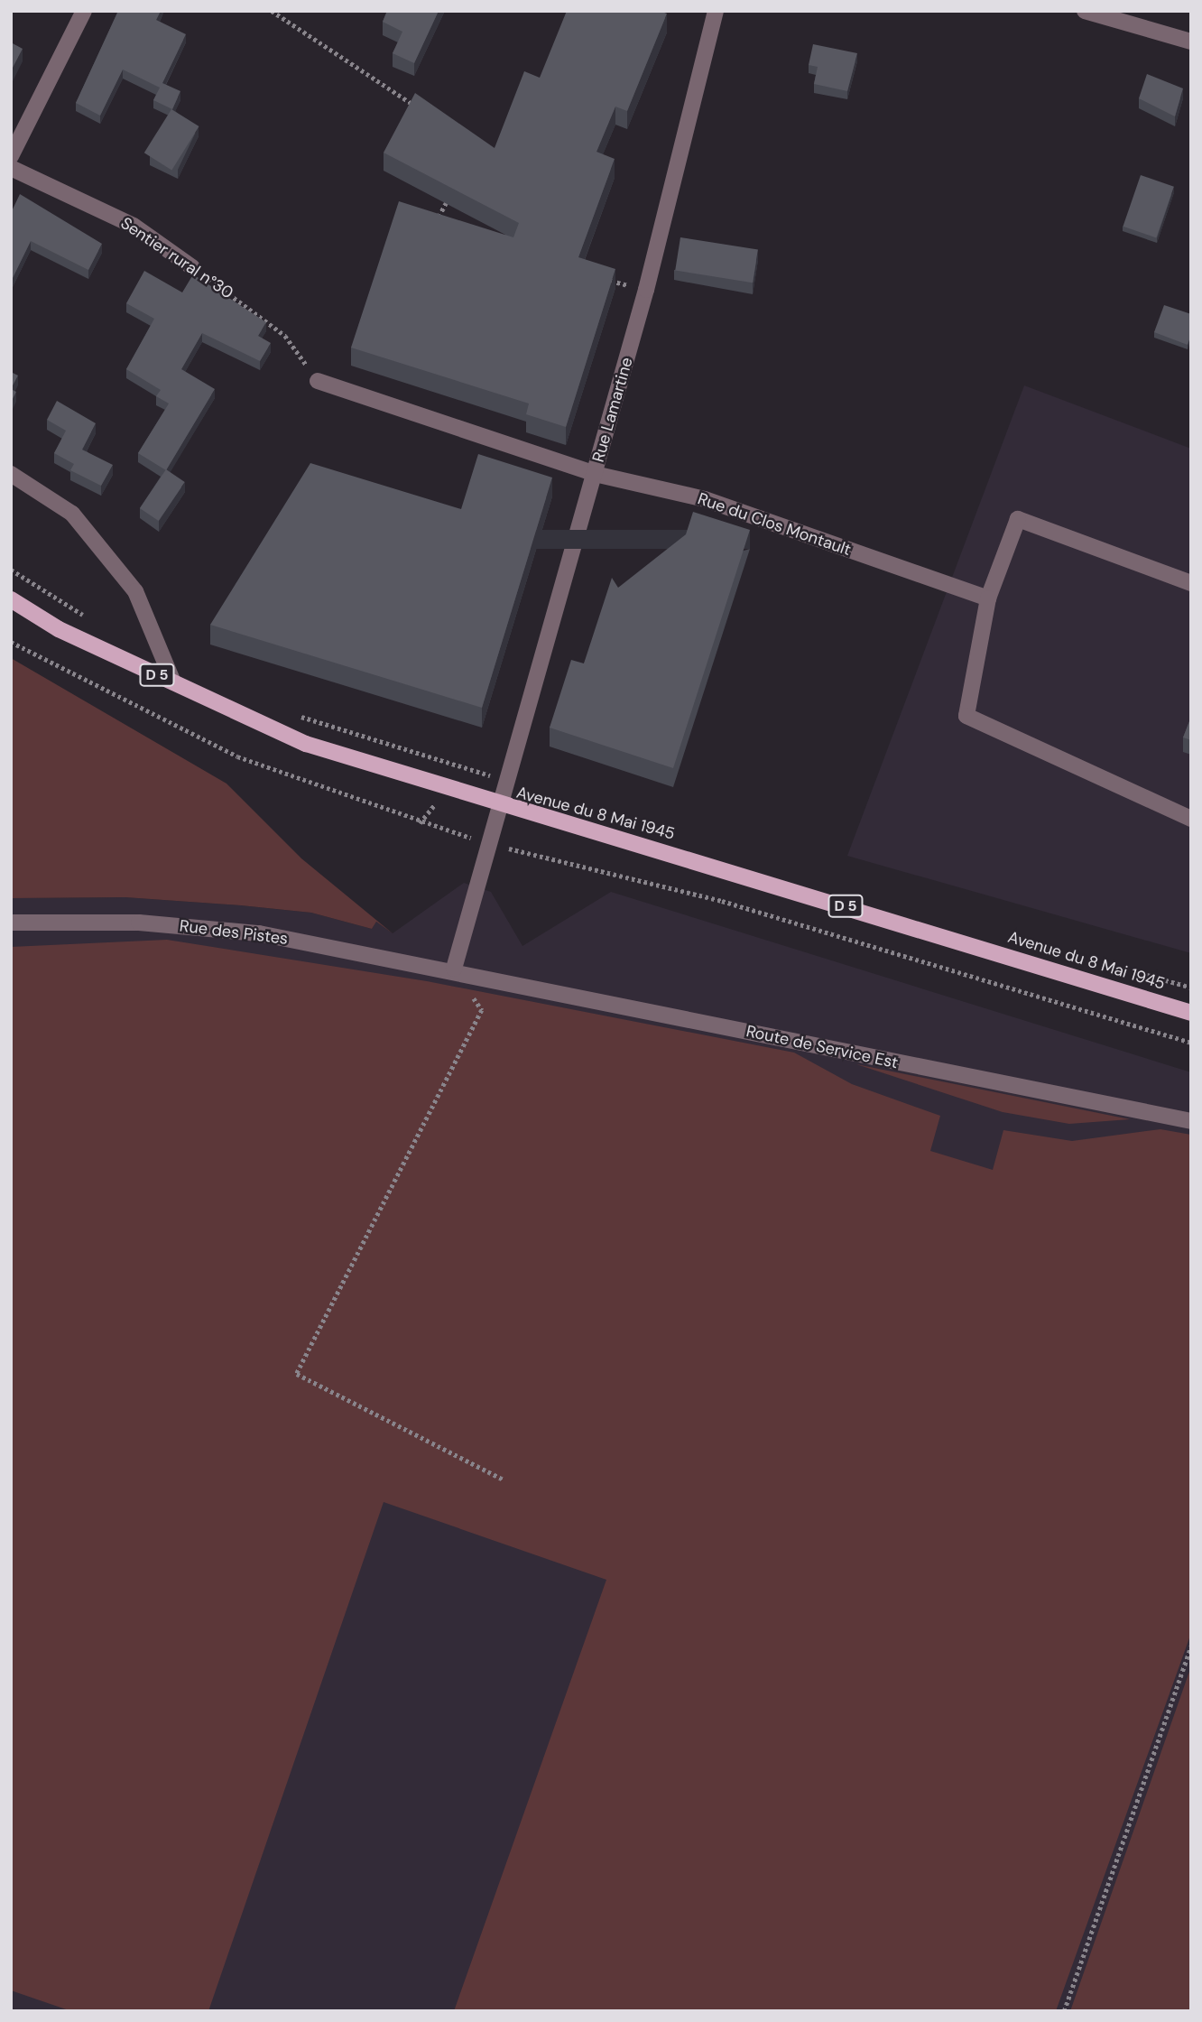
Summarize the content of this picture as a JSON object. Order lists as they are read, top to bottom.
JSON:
{
  "streets": {
    "main road": ["D 5", "Avenue du 8 Mai 1945"],
    "street": [
      "Sentier rural n°30",
      "Rue Lamartine",
      "Rue du Clos Montault",
      "Rue des Pistes",
      "Route de Service Est"
    ]
  },
  "crossings": [
    ["Sentier rural n°30", "Rue du Clos Montault"],
    ["Rue Lamartine", "Rue du Clos Montault"],
    ["Rue Lamartine", "Avenue du 8 Mai 1945"],
    ["Rue Lamartine", "Rue des Pistes"],
    ["Rue Lamartine", "Route de Service Est"],
    ["Rue des Pistes", "Route de Service Est"]
  ]
}
